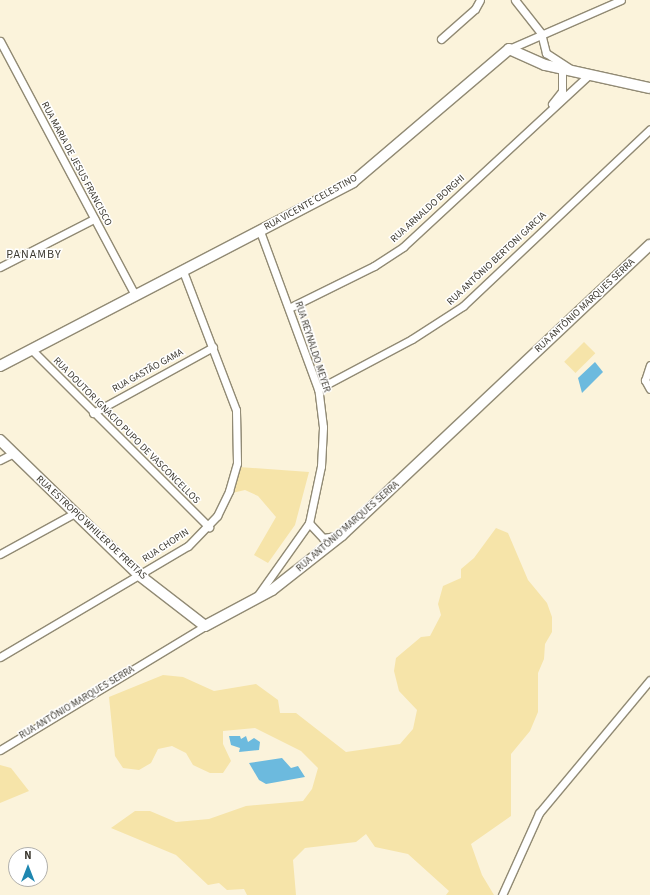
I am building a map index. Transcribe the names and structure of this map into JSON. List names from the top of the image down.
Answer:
{
  "streets": {
    "street": [
      "RUA MARIA DE JESUS FRANCISCO",
      "RUA VICENTE CELESTINO",
      "RUA ARNALDO BORGHI",
      "RUA ANTÔNIO BERTONI GARCIA",
      "RUA ANTÔNIO MARQUES SERRA",
      "RUA REYNALDO MEYER",
      "RUA GASTÃO GAMA",
      "RUA DOUTOR IGNACIO PUPO DE VASCONCELLOS",
      "RUA ESTROPIO WHILER DE FREITAS",
      "RUA CHOPIN"
    ]
  },
  "crossings": [
    ["RUA MARIA DE JESUS FRANCISCO", "RUA VICENTE CELESTINO"],
    ["RUA VICENTE CELESTINO", "RUA REYNALDO MEYER"],
    ["RUA VICENTE CELESTINO", "RUA DOUTOR IGNACIO PUPO DE VASCONCELLOS"],
    ["RUA VICENTE CELESTINO", "RUA CHOPIN"],
    ["RUA ARNALDO BORGHI", "RUA REYNALDO MEYER"],
    ["RUA ANTÔNIO BERTONI GARCIA", "RUA REYNALDO MEYER"],
    ["RUA ANTÔNIO MARQUES SERRA", "RUA REYNALDO MEYER"],
    ["RUA ANTÔNIO MARQUES SERRA", "RUA ESTROPIO WHILER DE FREITAS"],
    ["RUA GASTÃO GAMA", "RUA DOUTOR IGNACIO PUPO DE VASCONCELLOS"],
    ["RUA GASTÃO GAMA", "RUA CHOPIN"],
    ["RUA DOUTOR IGNACIO PUPO DE VASCONCELLOS", "RUA CHOPIN"],
    ["RUA ESTROPIO WHILER DE FREITAS", "RUA CHOPIN"]
  ],
  "districts": ["PANAMBY"],
  "north": "top"
}
